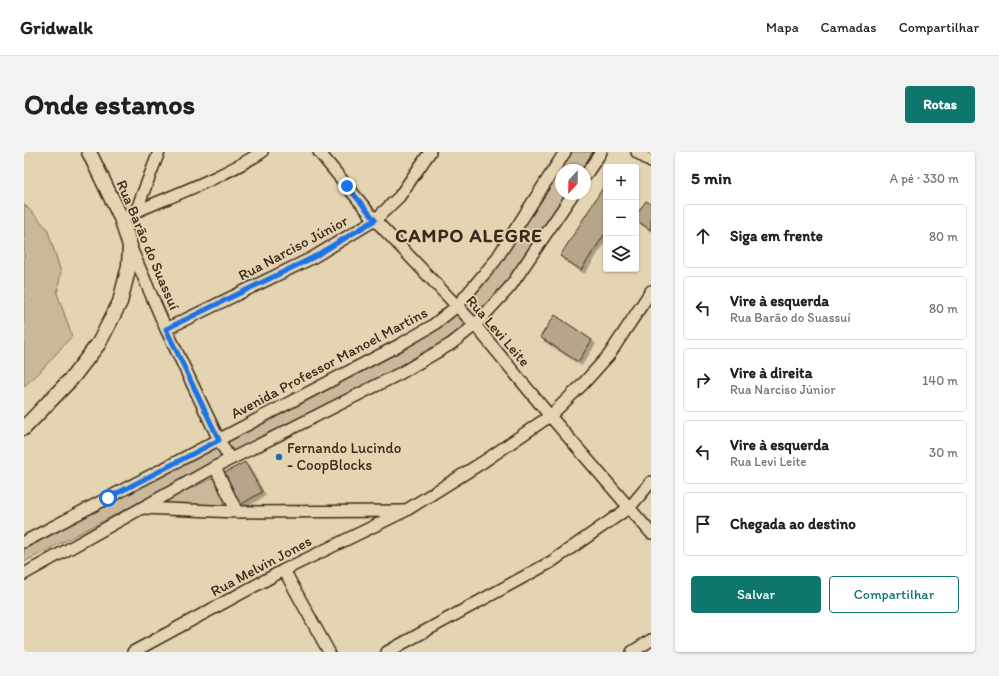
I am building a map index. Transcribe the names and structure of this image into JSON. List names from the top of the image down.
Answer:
{
  "streets": {
    "main road": ["Rua Barão do Suassuí"],
    "street": [
      "Rua Narciso Júnior",
      "Rua Levi Leite",
      "Avenida Professor Manoel Martins",
      "Rua Melvin Jones"
    ]
  },
  "crossings": [
    ["Rua Barão do Suassuí", "Rua Narciso Júnior"],
    ["Rua Barão do Suassuí", "Avenida Professor Manoel Martins"],
    ["Rua Narciso Júnior", "Rua Levi Leite"],
    ["Rua Levi Leite", "Avenida Professor Manoel Martins"],
    ["Rua Levi Leite", "Rua Melvin Jones"]
  ],
  "districts": ["CAMPO ALEGRE"],
  "places": ["Fernando Lucindo - CoopBlocks"],
  "north": "bottom",
  "page": {
    "header": "Gridwalk",
    "nav": ["Mapa", "Camadas", "Compartilhar"],
    "buttons": [
      "Rotas",
      ["Salvar", "Compartilhar"]
    ],
    "title": "Onde estamos",
    "heading": ["5 min", "A pé · 330 m"],
    "map_buttons": ["+", "−"],
    "list": [
      ["Siga em frente", "80 m"],
      ["Vire à esquerda", "Rua Barão do Suassuí", "80 m"],
      ["Vire à direita", "Rua Narciso Júnior", "140 m"],
      ["Vire à esquerda", "Rua Levi Leite", "30 m"],
      "Chegada ao destino"
    ]
  }
}
